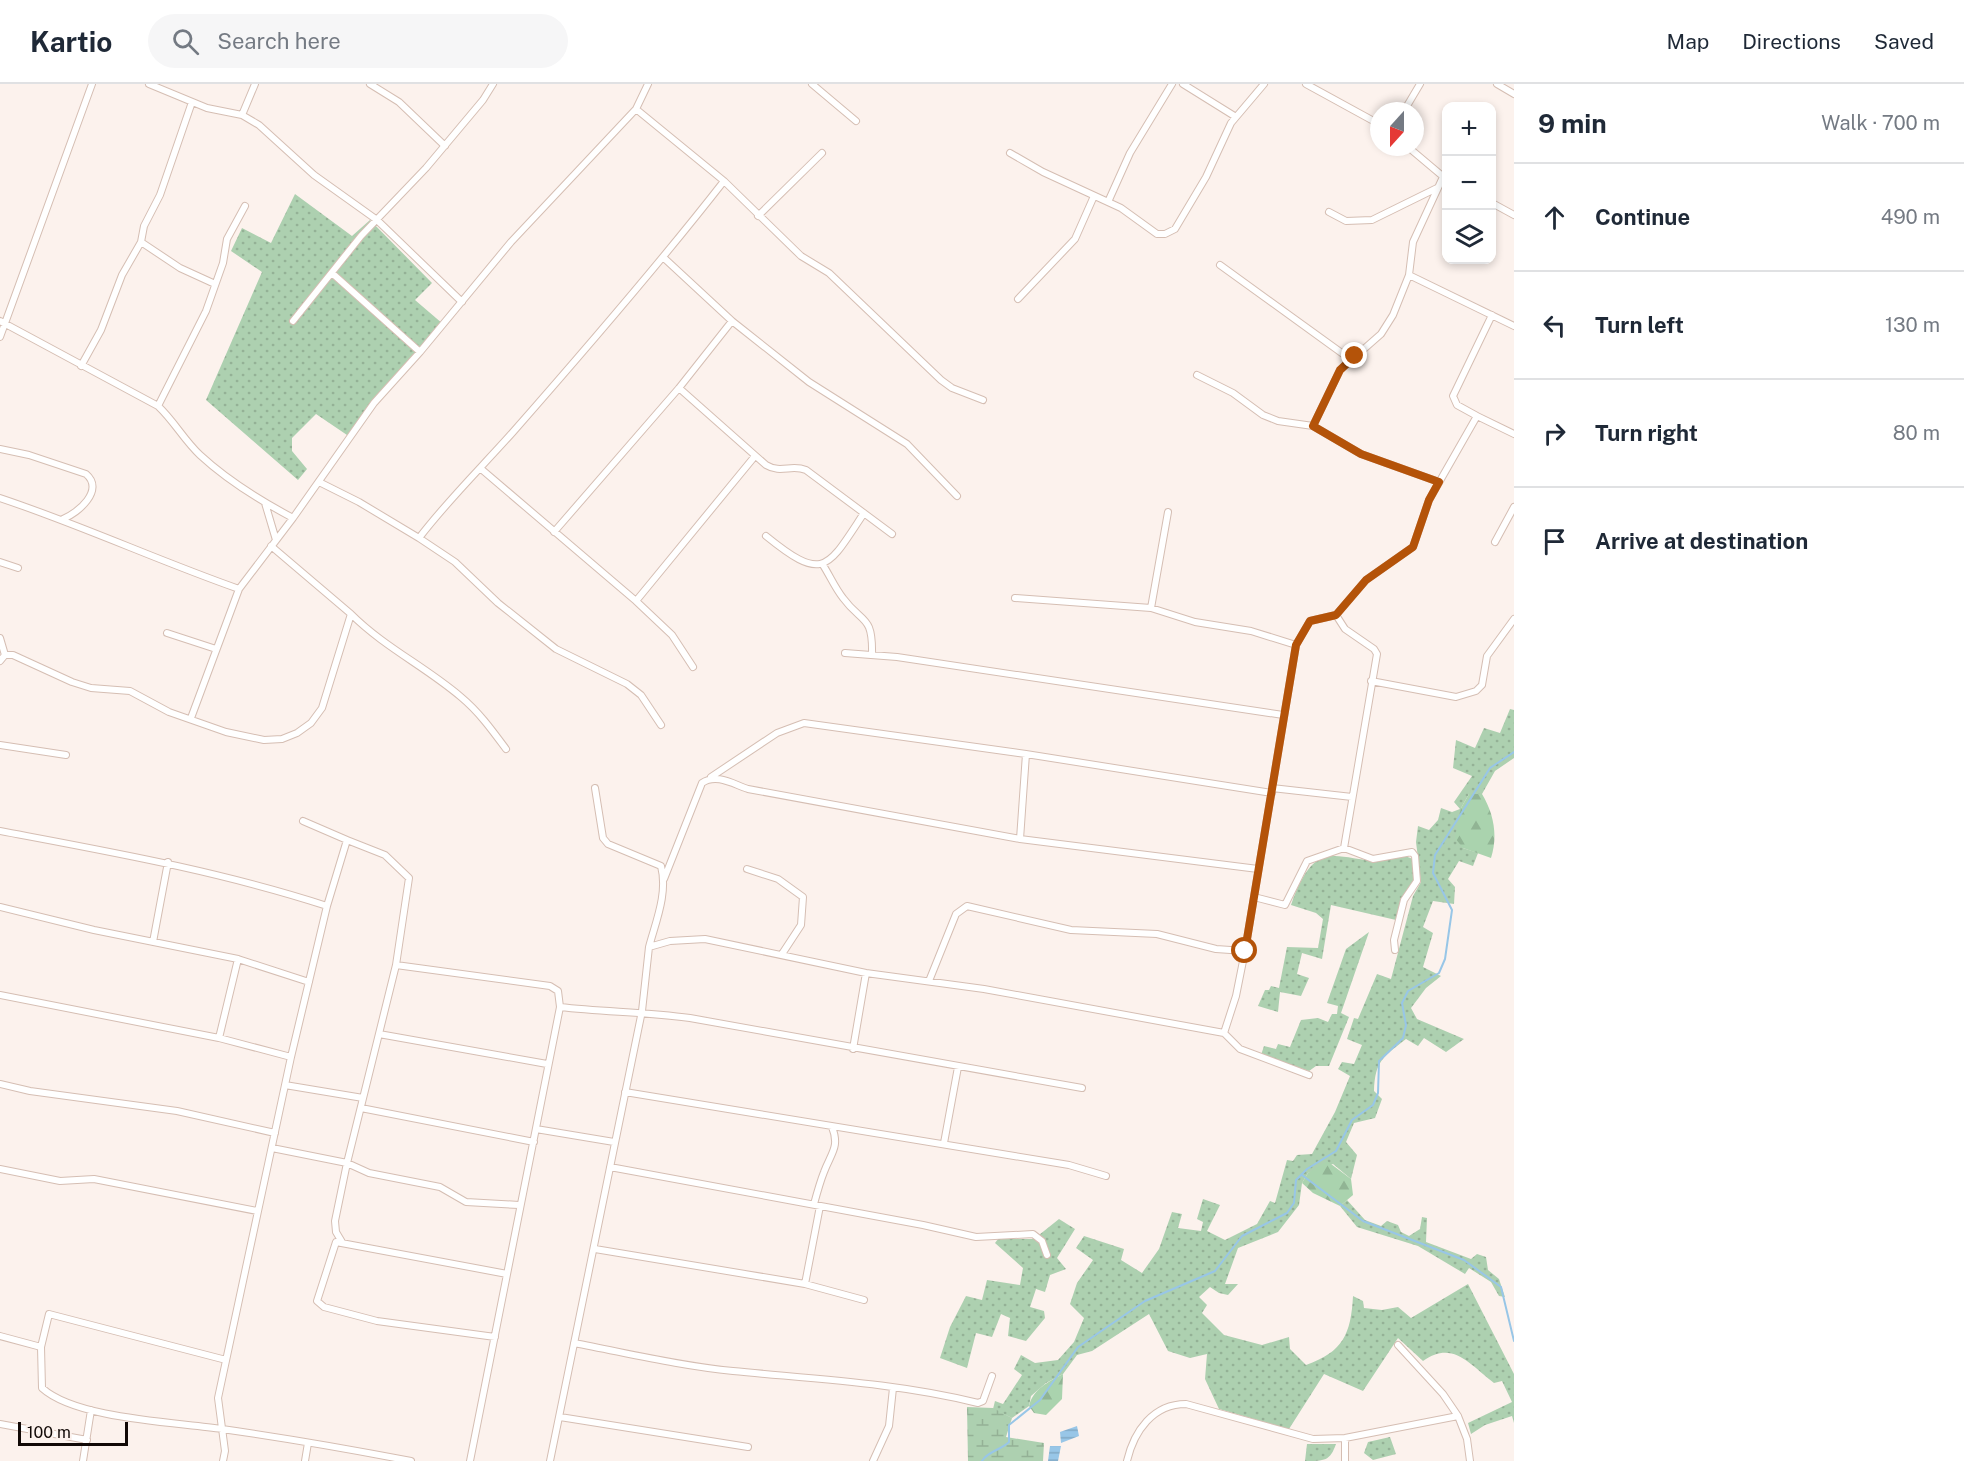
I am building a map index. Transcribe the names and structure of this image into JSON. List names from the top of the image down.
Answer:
{
  "scale_bar": "100 m",
  "north": "bottom",
  "page": {
    "header": "Kartio",
    "search": "Search here",
    "nav": ["Map", "Directions", "Saved"],
    "heading": ["9 min", "Walk · 700 m"],
    "map_buttons": ["+", "−"],
    "list": [
      ["Continue", "490 m"],
      ["Turn left", "130 m"],
      ["Turn right", "80 m"],
      "Arrive at destination"
    ],
    "scale": "100 m"
  }
}
